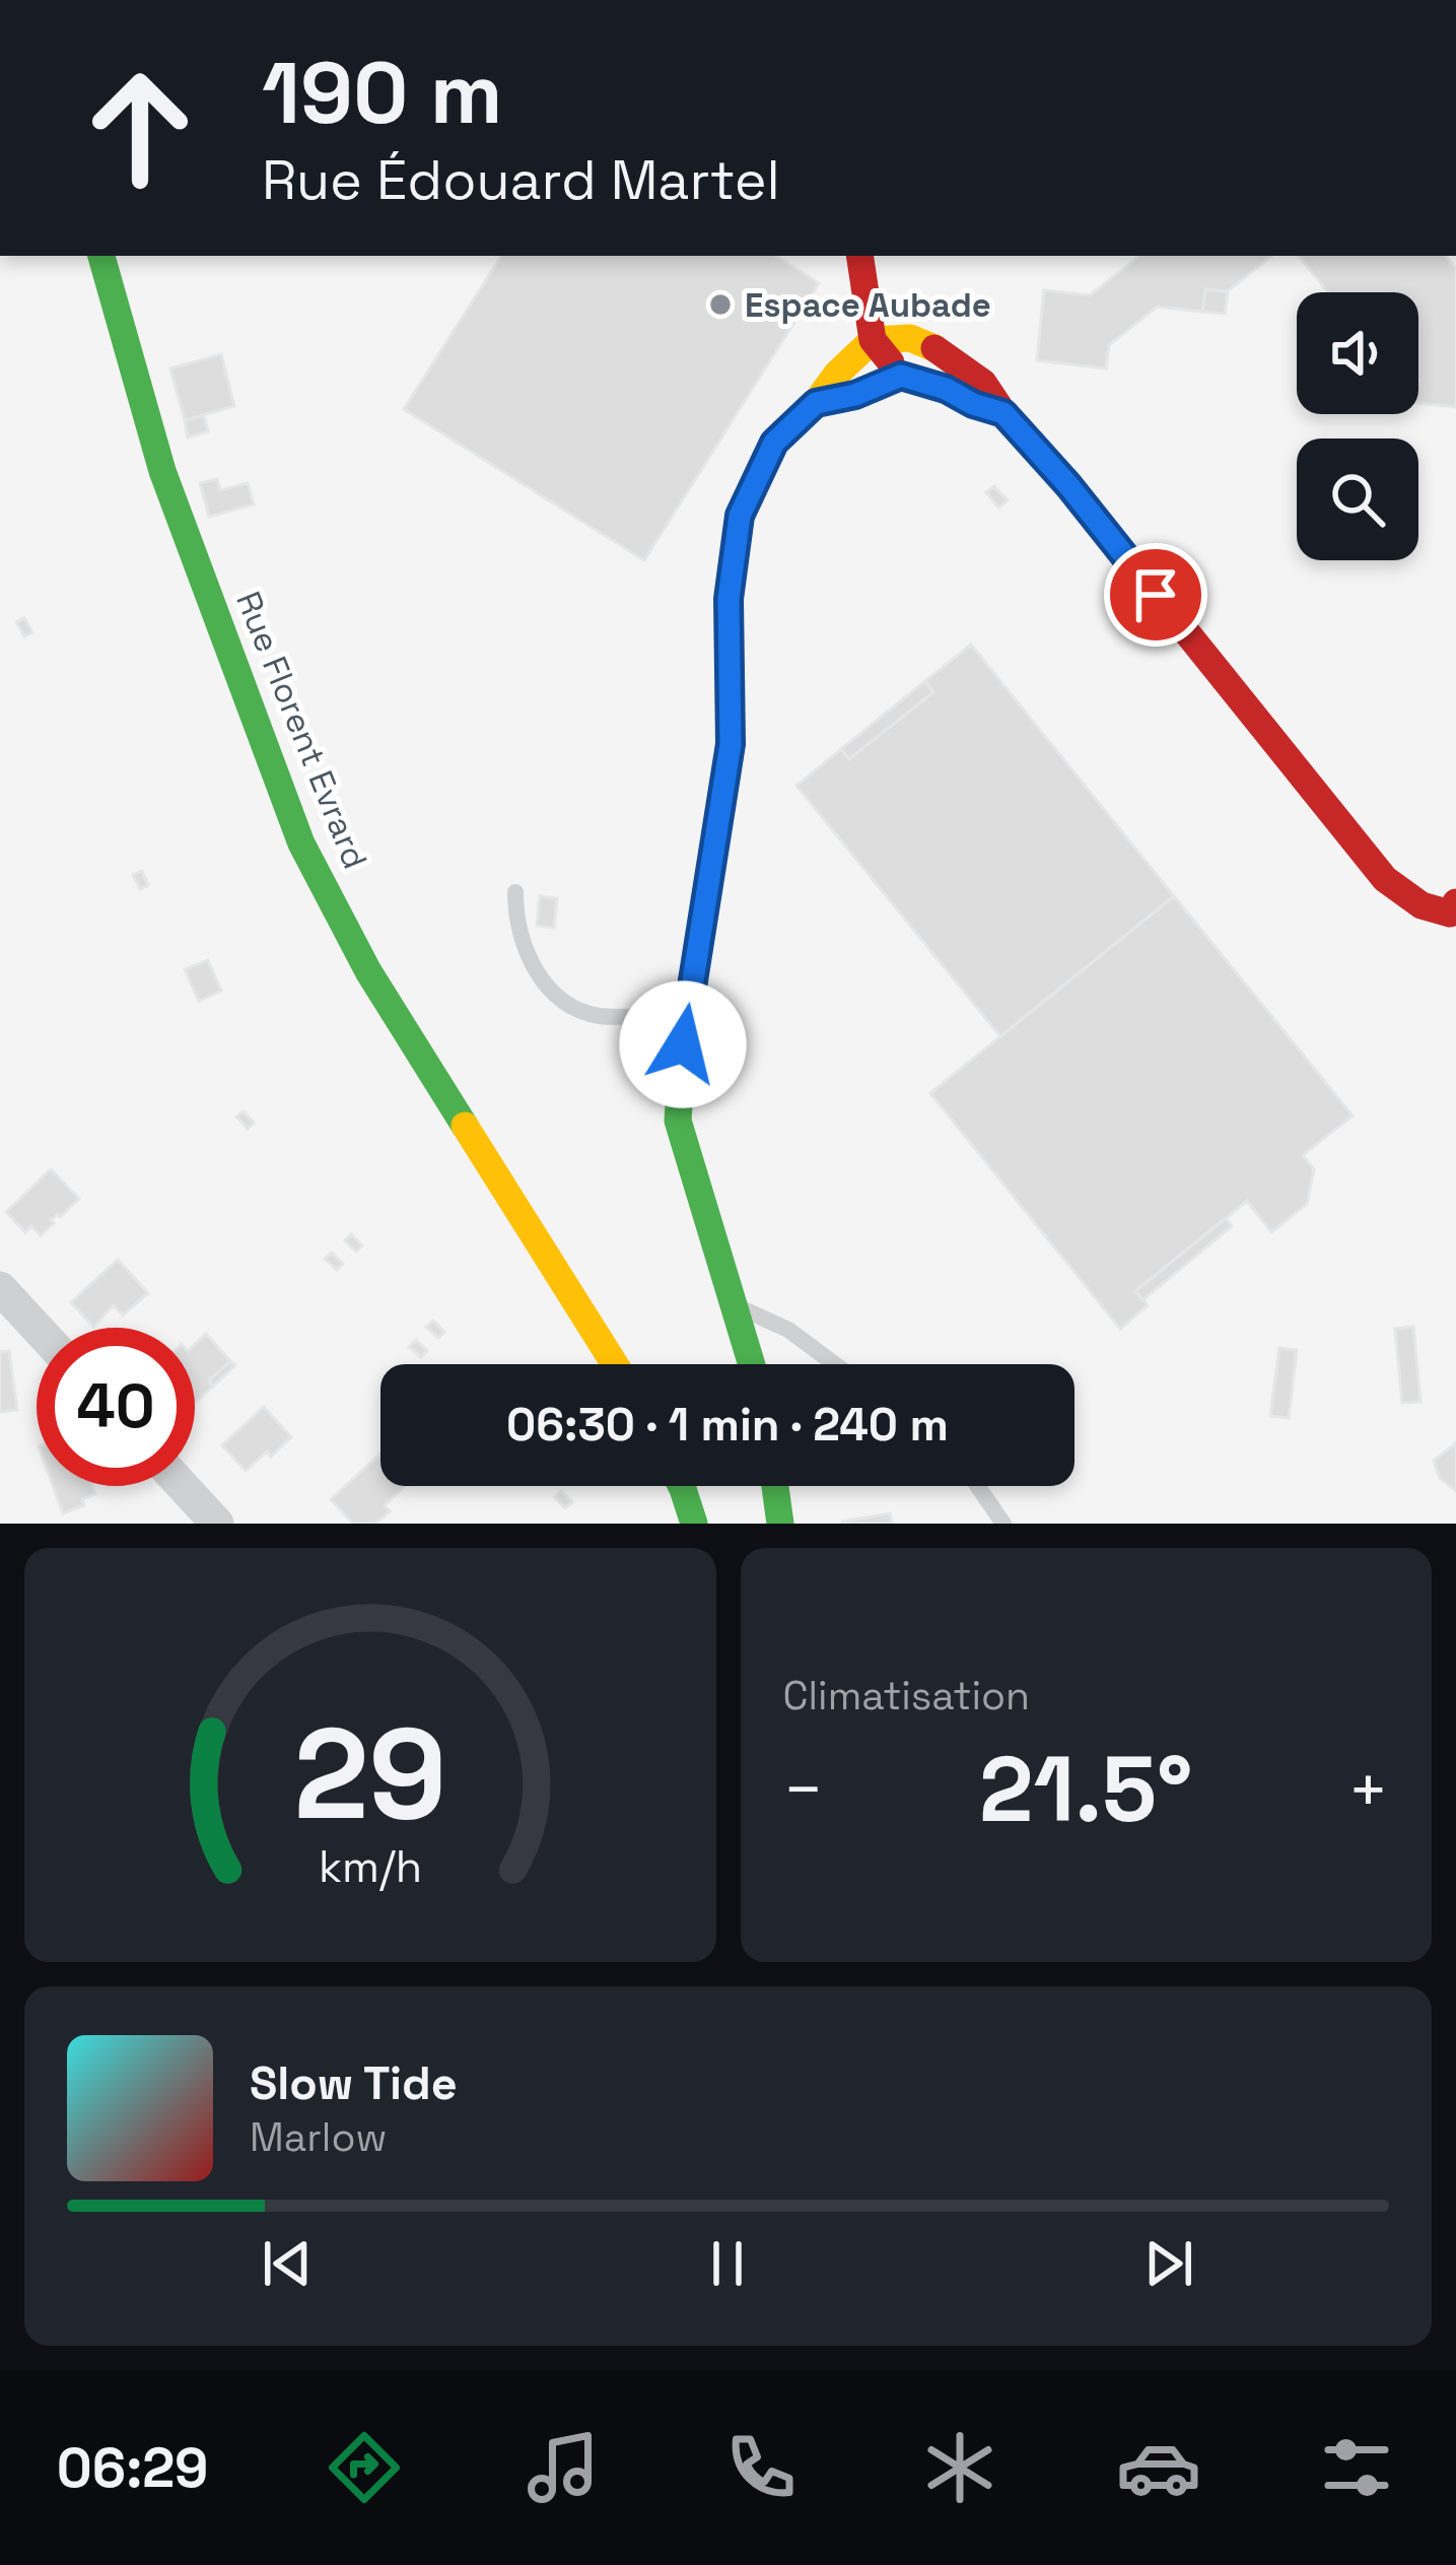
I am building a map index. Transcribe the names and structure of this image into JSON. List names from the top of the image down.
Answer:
{
  "streets": {
    "street": ["Rue Florent Evrard"]
  },
  "places": ["Espace Aubade"],
  "page": {
    "turn": ["190 m", "Rue Édouard Martel"],
    "limit": "40",
    "trip": "06:30 · 1 min · 240 m",
    "tile": "Climatisation",
    "heat": ["−", "21.5°", "+"],
    "song": ["Slow Tide", "Marlow"],
    "tabs": "06:29",
    "gauge": ["29", "km/h"]
  }
}
